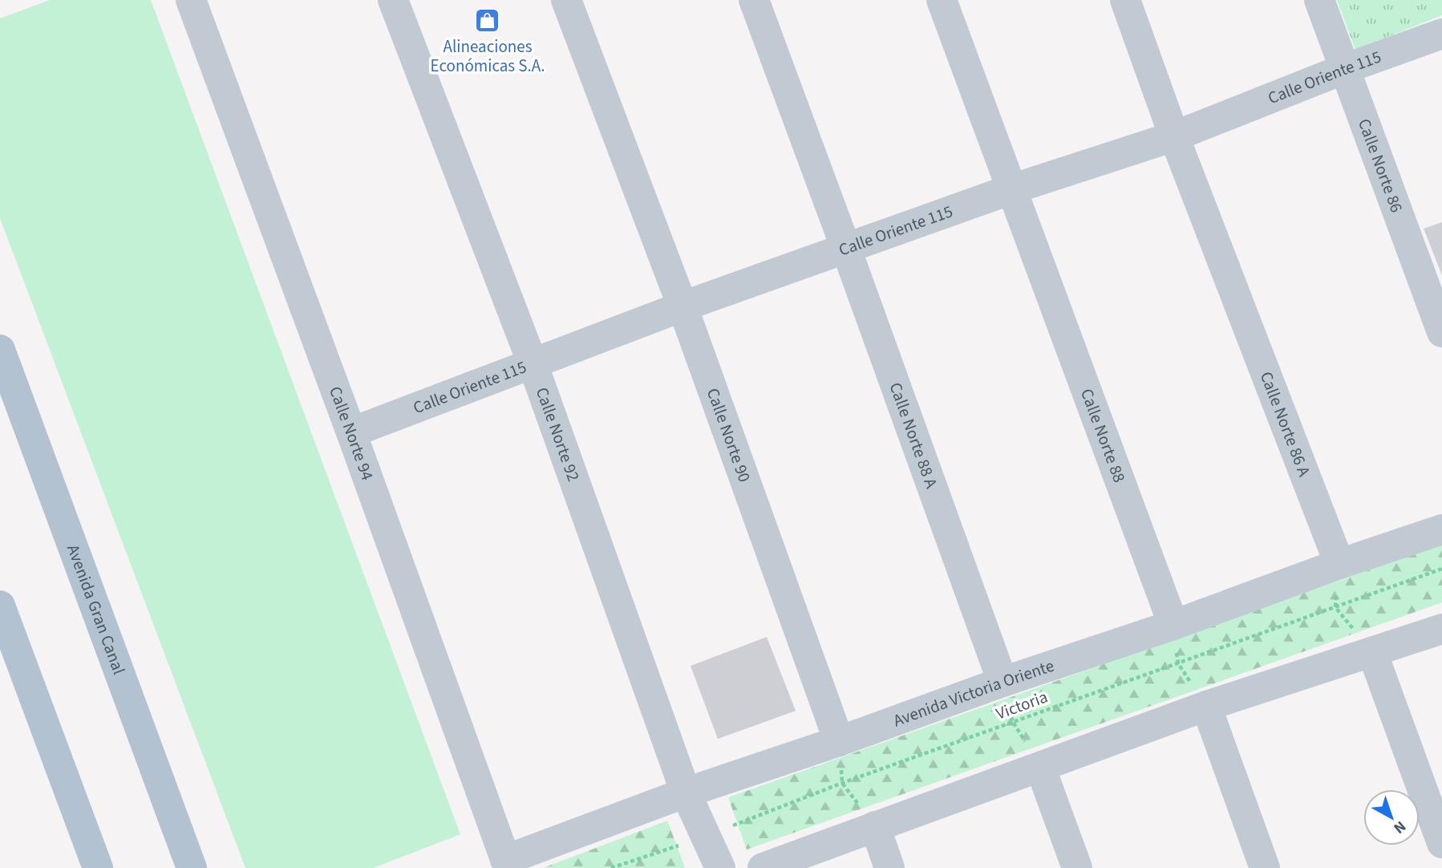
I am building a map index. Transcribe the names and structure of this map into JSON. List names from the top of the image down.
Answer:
{
  "streets": {
    "main road": ["Avenida Gran Canal"],
    "street": [
      "Calle Oriente 115",
      "Calle Norte 86",
      "Calle Norte 86 A",
      "Calle Norte 94",
      "Calle Norte 92",
      "Calle Norte 90",
      "Calle Norte 88 A",
      "Calle Norte 88",
      "Avenida Victoria Oriente"
    ],
    "path": ["Victoria"]
  },
  "crossings": [
    ["Calle Oriente 115", "Calle Norte 86"],
    ["Calle Oriente 115", "Calle Norte 86 A"],
    ["Calle Oriente 115", "Calle Norte 94"],
    ["Calle Oriente 115", "Calle Norte 92"],
    ["Calle Oriente 115", "Calle Norte 90"],
    ["Calle Oriente 115", "Calle Norte 88 A"],
    ["Calle Oriente 115", "Calle Norte 88"],
    ["Calle Norte 86 A", "Avenida Victoria Oriente"],
    ["Calle Norte 94", "Avenida Victoria Oriente"],
    ["Calle Norte 92", "Avenida Victoria Oriente"],
    ["Calle Norte 92", "Victoria"],
    ["Calle Norte 90", "Avenida Victoria Oriente"],
    ["Calle Norte 88 A", "Avenida Victoria Oriente"],
    ["Calle Norte 88", "Avenida Victoria Oriente"]
  ],
  "places": {
    "shop": ["Alineaciones Económicas S.A."]
  },
  "north": "bottom right"
}
